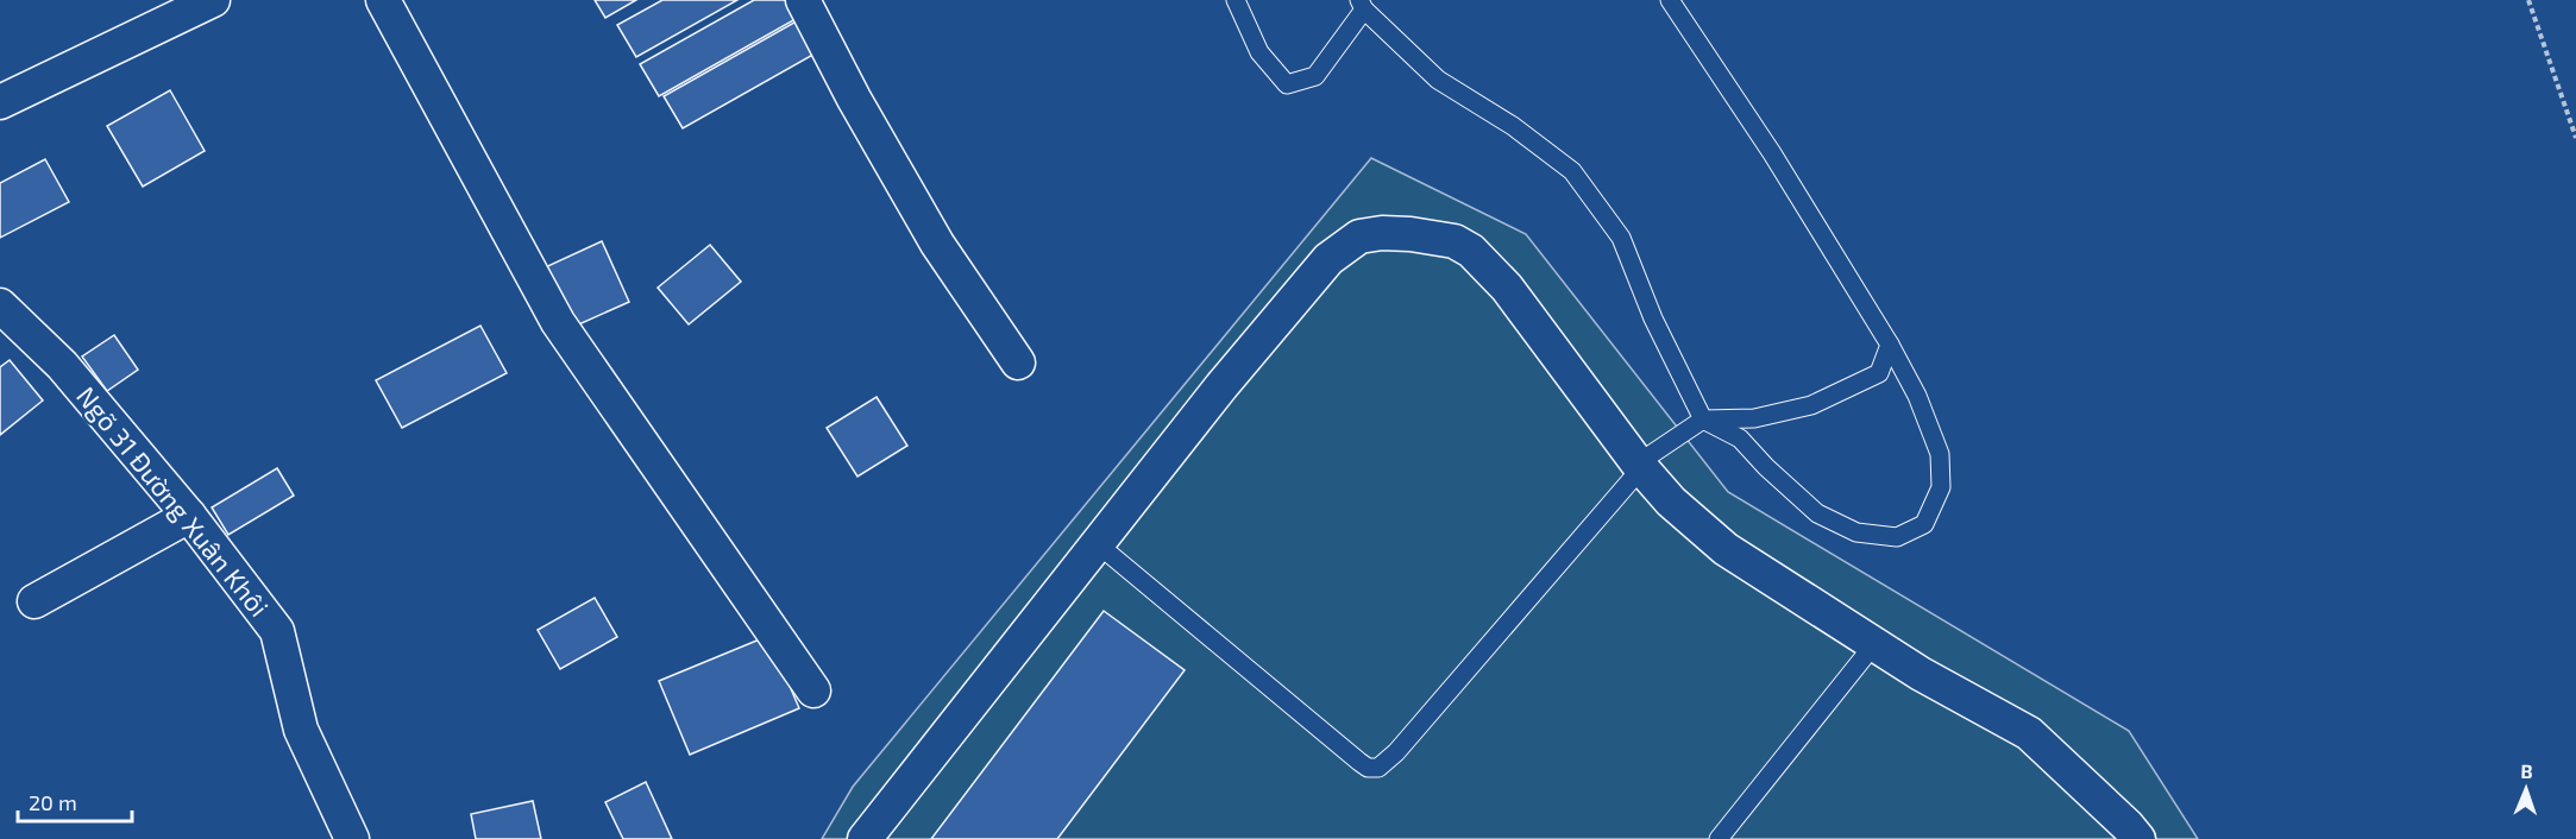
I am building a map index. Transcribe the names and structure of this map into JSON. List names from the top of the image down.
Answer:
{
  "streets": {
    "street": ["Ngõ 31 Đường Xuân Khôi"]
  },
  "scale_bar": "20 m",
  "north": "top"
}
